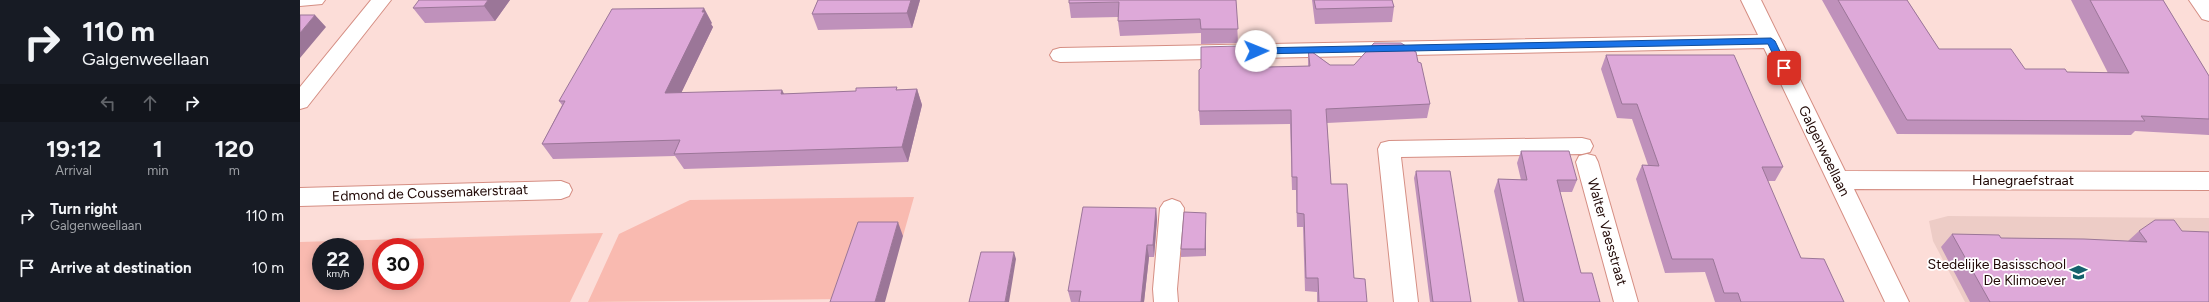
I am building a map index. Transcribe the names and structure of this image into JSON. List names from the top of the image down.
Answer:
{
  "streets": {
    "street": [
      "Galgenweellaan",
      "Hanegraefstraat",
      "Edmond de Coussemakerstraat",
      "Walter Vaesstraat"
    ]
  },
  "crossings": [
    ["Galgenweellaan", "Hanegraefstraat"]
  ],
  "places": {
    "school or university": ["Stedelijke Basisschool De Klimoever"]
  },
  "page": {
    "turn": ["110 m", "Galgenweellaan"],
    "eta": [
      "19:12",
      "Arrival",
      "1",
      "min",
      "120",
      "m"
    ],
    "list": [
      {
        "name": "Turn right",
        "note": "Galgenweellaan",
        "value": "110 m"
      },
      {
        "name": "Arrive at destination",
        "value": "10 m"
      }
    ],
    "speed": "22 km/h",
    "limit": "30"
  }
}
